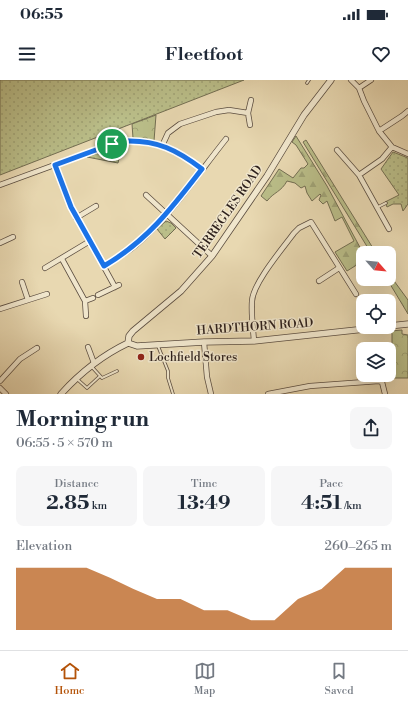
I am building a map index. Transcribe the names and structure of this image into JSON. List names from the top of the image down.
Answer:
{
  "streets": {
    "street": ["TERREGLES ROAD", "HARDTHORN ROAD"]
  },
  "crossings": [
    ["TERREGLES ROAD", "HARDTHORN ROAD"]
  ],
  "places": ["Lochfield Stores"],
  "north": "bottom right",
  "page": {
    "status": "06:55",
    "header": "Fleetfoot",
    "heading": ["Morning run", "06:55 · 5 × 570 m"],
    "stats": [
      ["Distance", "2.85 km"],
      ["Time", "13:49"],
      ["Pace", "4:51 /km"]
    ],
    "chart": ["Elevation", "260–265 m"],
    "tabs": ["Home", "Map", "Saved"]
  }
}
